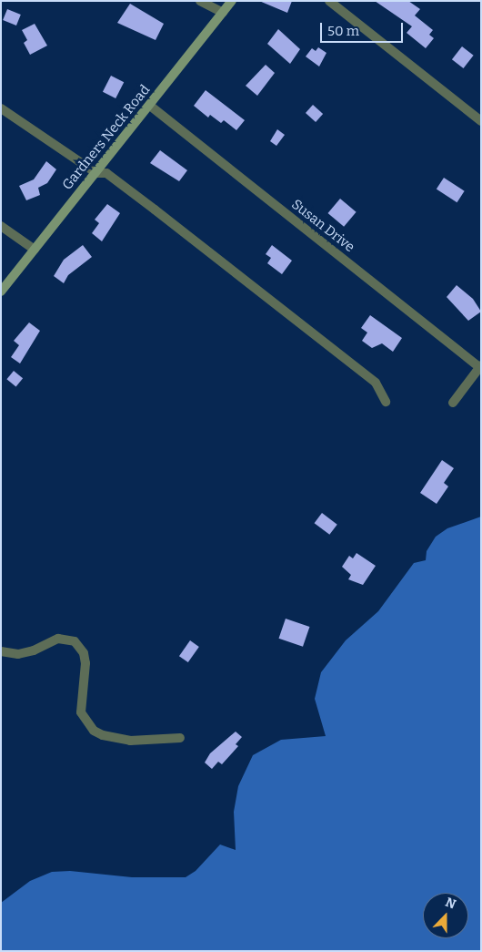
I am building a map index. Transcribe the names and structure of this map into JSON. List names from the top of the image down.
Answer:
{
  "streets": {
    "street": ["Gardners Neck Road", "Susan Drive"]
  },
  "crossings": [
    ["Gardners Neck Road", "Susan Drive"]
  ],
  "scale_bar": "50 m",
  "north": "top"
}
